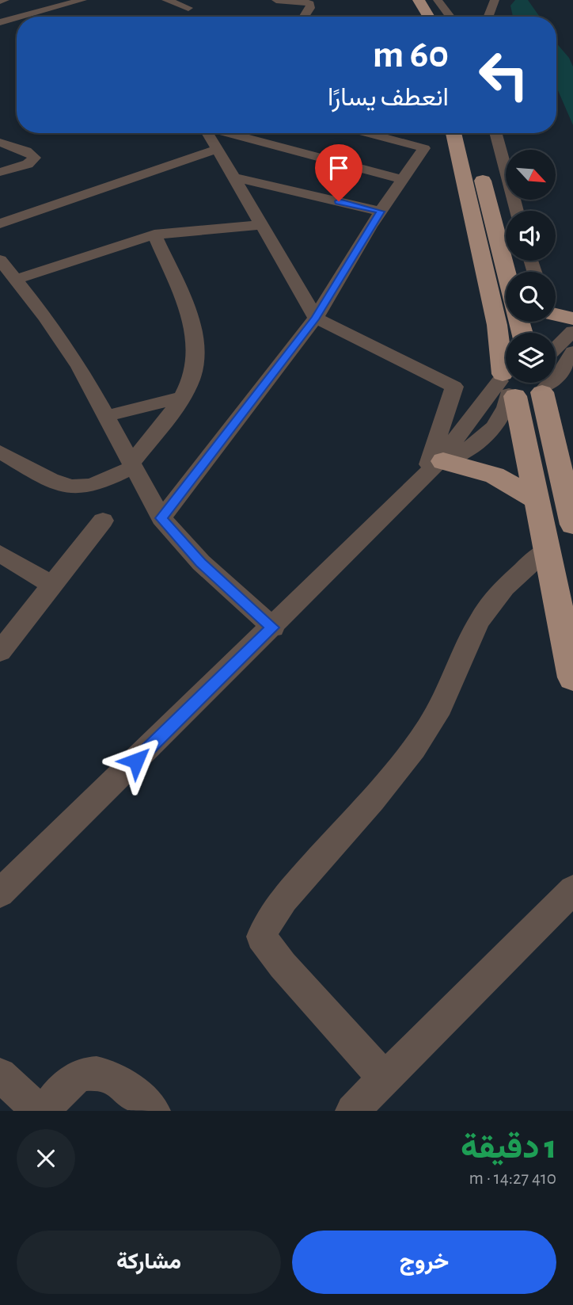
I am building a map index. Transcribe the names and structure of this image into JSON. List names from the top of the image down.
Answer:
{
  "north": "bottom right",
  "page": {
    "turn": ["60 m", "انعطف يسارًا"],
    "heading": ["1 دقيقة", "410 m · 14:27"],
    "buttons": ["خروج", "مشاركة"]
  }
}
